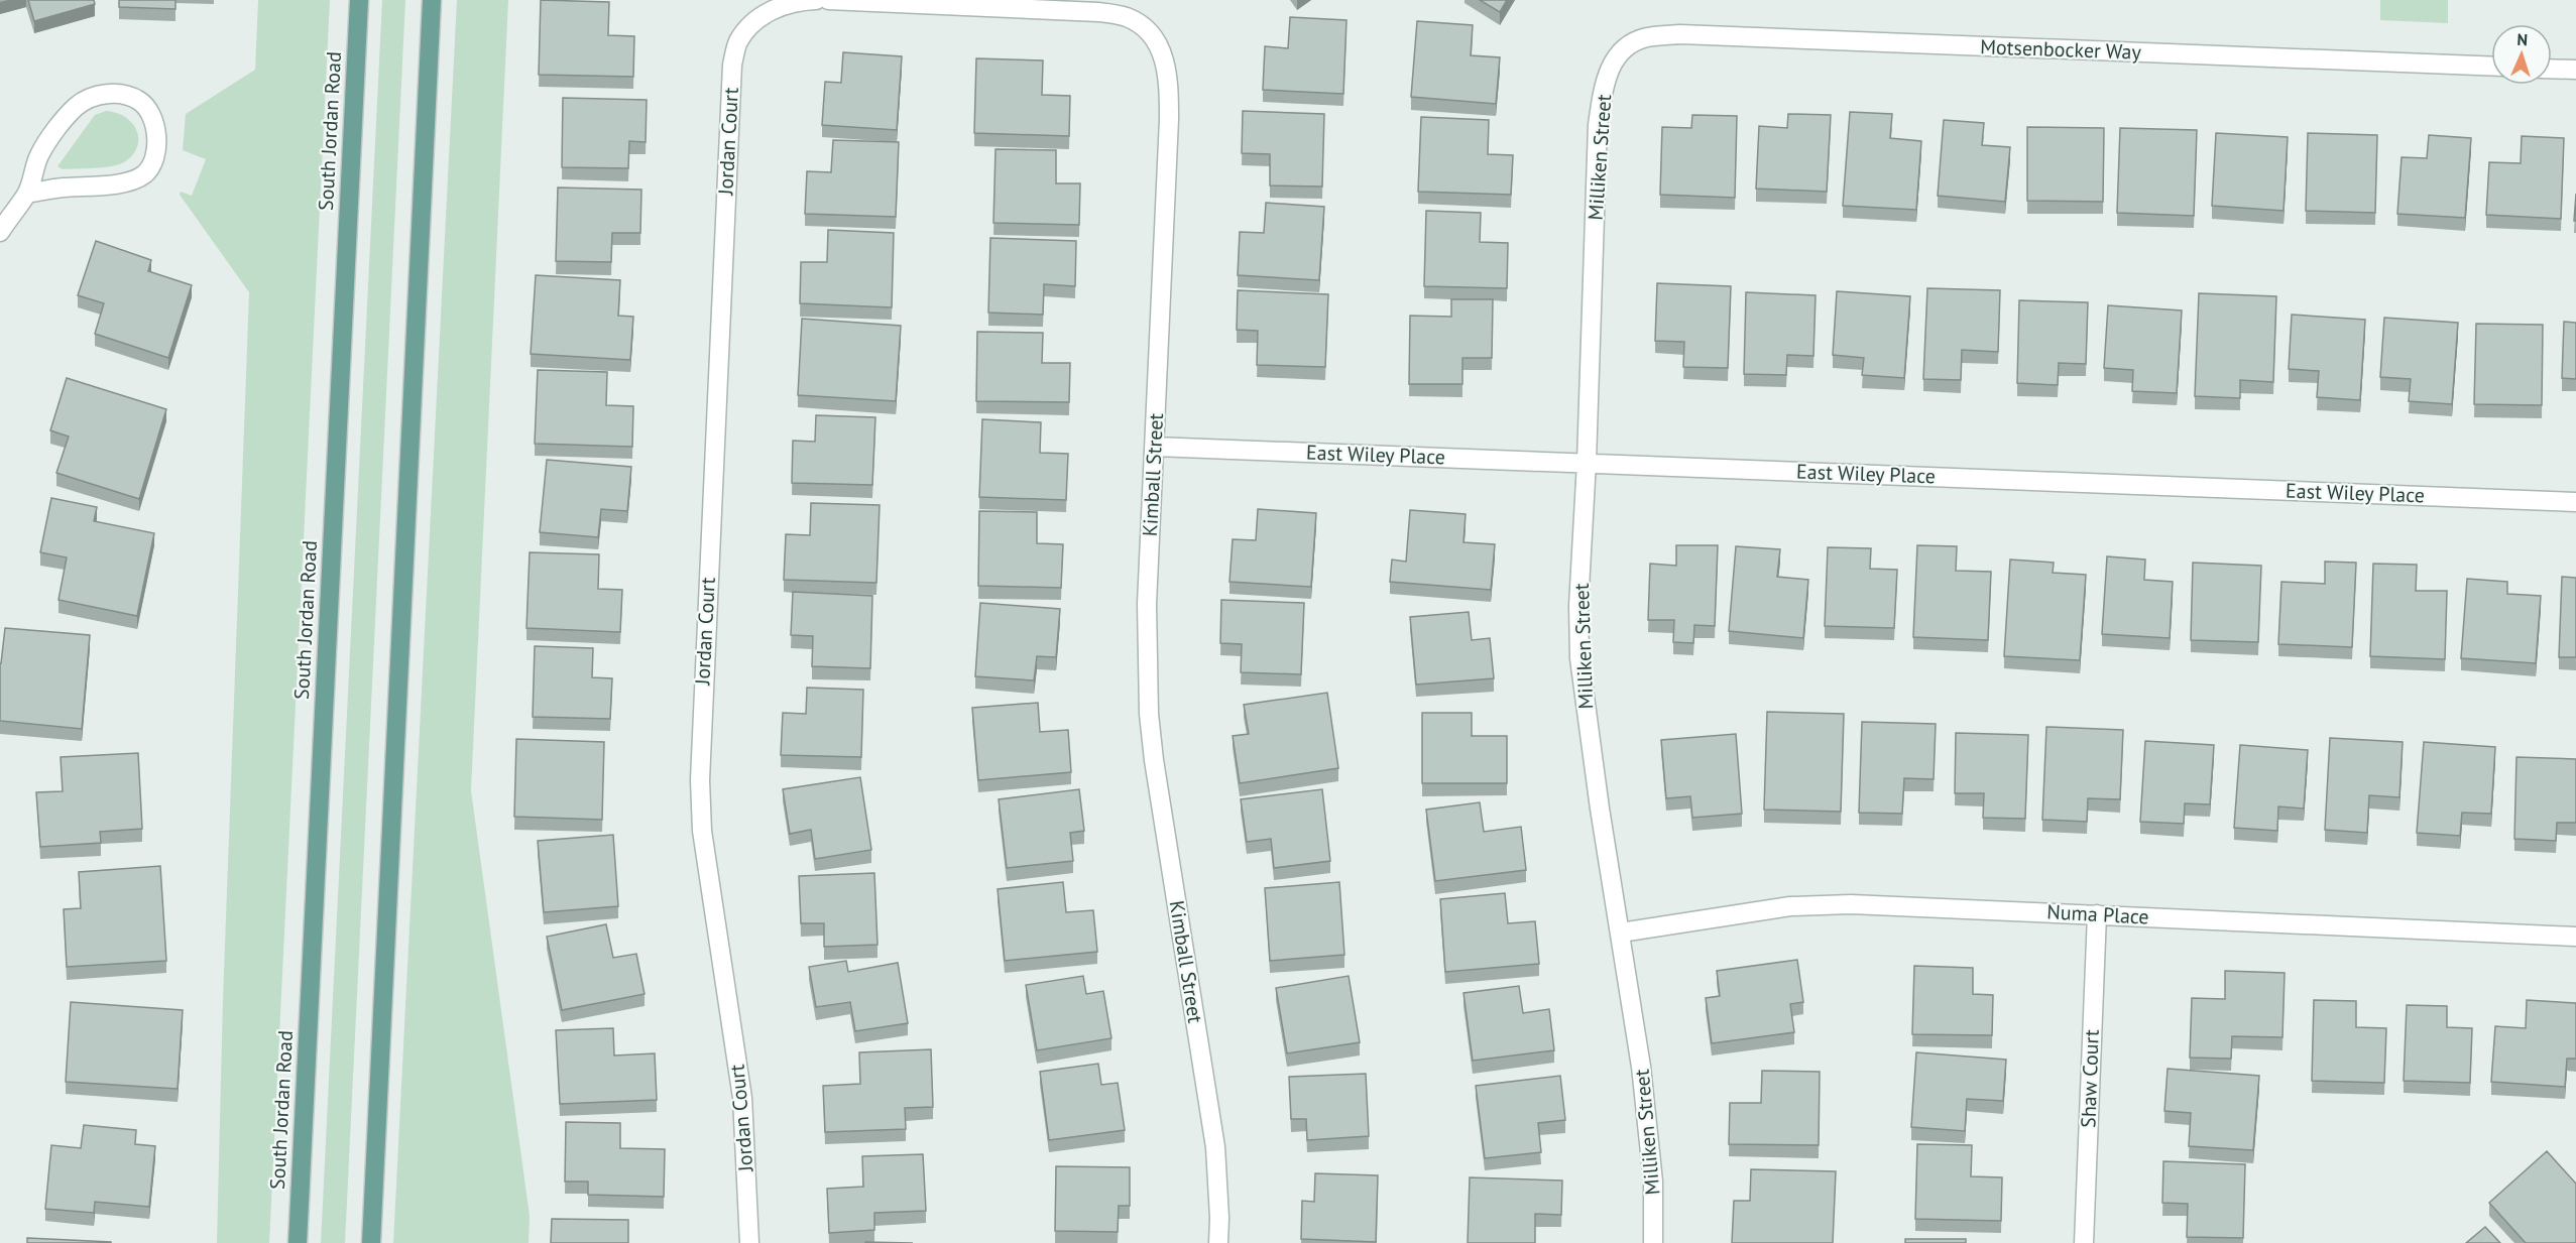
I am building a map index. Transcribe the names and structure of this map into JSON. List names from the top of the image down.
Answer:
{
  "streets": {
    "main road": ["South Jordan Road"],
    "street": [
      "Motsenbocker Way",
      "Jordan Court",
      "Milliken Street",
      "East Wiley Place",
      "Kimball Street",
      "Numa Place",
      "Shaw Court"
    ]
  },
  "crossings": [
    ["Motsenbocker Way", "Milliken Street"],
    ["Milliken Street", "East Wiley Place"],
    ["Milliken Street", "Numa Place"],
    ["East Wiley Place", "Kimball Street"],
    ["Numa Place", "Shaw Court"]
  ],
  "north": "top"
}
